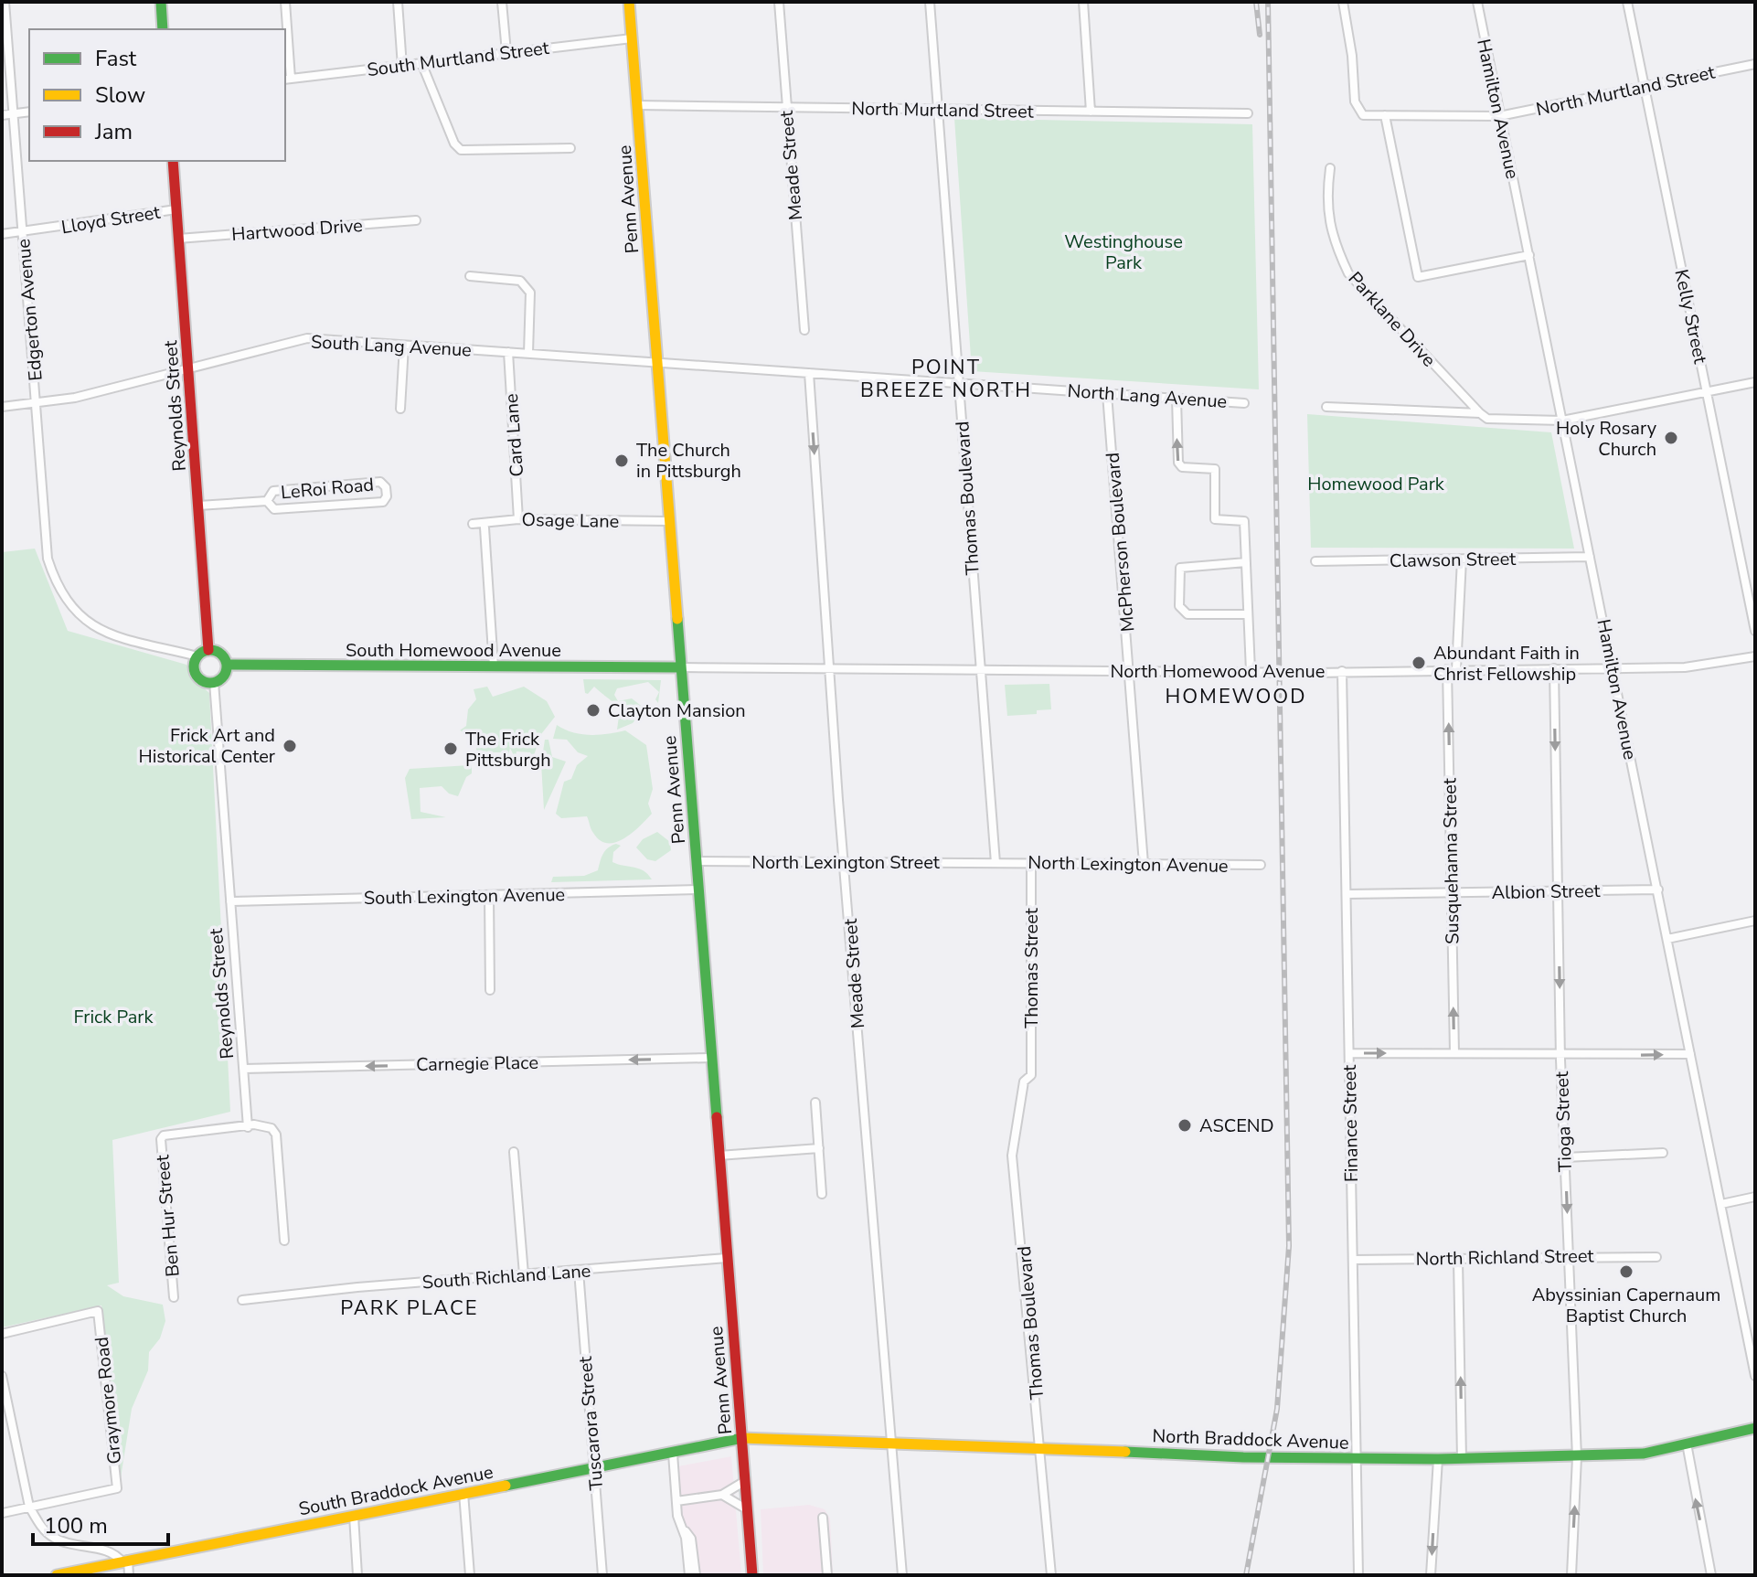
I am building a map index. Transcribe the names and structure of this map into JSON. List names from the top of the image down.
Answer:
{
  "streets": {
    "main road": [
      "Penn Avenue",
      "Reynolds Street",
      "South Homewood Avenue",
      "North Braddock Avenue",
      "South Braddock Avenue"
    ],
    "street": [
      "South Murtland Street",
      "North Murtland Street",
      "Hamilton Avenue",
      "Meade Street",
      "Lloyd Street",
      "Hartwood Drive",
      "Edgerton Avenue",
      "Kelly Street",
      "Parklane Drive",
      "South Lang Avenue",
      "North Lang Avenue",
      "Card Lane",
      "LeRoi Road",
      "Thomas Boulevard",
      "Osage Lane",
      "McPherson Boulevard",
      "Clawson Street",
      "North Homewood Avenue",
      "Susquehanna Street",
      "North Lexington Street",
      "North Lexington Avenue",
      "Albion Street",
      "South Lexington Avenue",
      "Thomas Street",
      "Carnegie Place",
      "Tioga Street",
      "Finance Street",
      "Ben Hur Street",
      "North Richland Street",
      "South Richland Lane",
      "Graymore Road",
      "Tuscarora Street"
    ]
  },
  "crossings": [
    ["South Murtland Street", "Penn Avenue"],
    ["North Murtland Street", "Hamilton Avenue"],
    ["North Murtland Street", "Meade Street"],
    ["North Murtland Street", "Penn Avenue"],
    ["North Murtland Street", "Kelly Street"],
    ["North Murtland Street", "Thomas Boulevard"],
    ["Hamilton Avenue", "Clawson Street"],
    ["Hamilton Avenue", "North Homewood Avenue"],
    ["Hamilton Avenue", "Albion Street"],
    ["Meade Street", "North Lang Avenue"],
    ["Meade Street", "North Homewood Avenue"],
    ["Meade Street", "North Lexington Street"],
    ["Meade Street", "North Braddock Avenue"],
    ["Penn Avenue", "South Lang Avenue"],
    ["Penn Avenue", "North Lang Avenue"],
    ["Penn Avenue", "Osage Lane"],
    ["Penn Avenue", "South Homewood Avenue"],
    ["Penn Avenue", "North Homewood Avenue"],
    ["Penn Avenue", "North Lexington Street"],
    ["Penn Avenue", "South Lexington Avenue"],
    ["Penn Avenue", "Carnegie Place"],
    ["Penn Avenue", "South Richland Lane"],
    ["Penn Avenue", "North Braddock Avenue"],
    ["Penn Avenue", "South Braddock Avenue"],
    ["Lloyd Street", "Edgerton Avenue"],
    ["Lloyd Street", "Reynolds Street"],
    ["Hartwood Drive", "Reynolds Street"],
    ["Edgerton Avenue", "South Lang Avenue"],
    ["Edgerton Avenue", "Reynolds Street"],
    ["Edgerton Avenue", "South Homewood Avenue"],
    ["South Lang Avenue", "North Lang Avenue"],
    ["South Lang Avenue", "Reynolds Street"],
    ["South Lang Avenue", "Card Lane"],
    ["North Lang Avenue", "Thomas Boulevard"],
    ["North Lang Avenue", "McPherson Boulevard"],
    ["Reynolds Street", "LeRoi Road"],
    ["Reynolds Street", "South Homewood Avenue"],
    ["Reynolds Street", "South Lexington Avenue"],
    ["Reynolds Street", "Carnegie Place"],
    ["Reynolds Street", "Ben Hur Street"],
    ["Card Lane", "Osage Lane"],
    ["Thomas Boulevard", "North Homewood Avenue"],
    ["Thomas Boulevard", "North Lexington Street"],
    ["Thomas Boulevard", "North Lexington Avenue"],
    ["Thomas Boulevard", "Thomas Street"],
    ["Thomas Boulevard", "North Braddock Avenue"],
    ["McPherson Boulevard", "North Homewood Avenue"],
    ["McPherson Boulevard", "North Lexington Avenue"],
    ["Clawson Street", "Susquehanna Street"],
    ["South Homewood Avenue", "North Homewood Avenue"],
    ["North Homewood Avenue", "Susquehanna Street"],
    ["North Homewood Avenue", "Tioga Street"],
    ["North Homewood Avenue", "Finance Street"],
    ["Susquehanna Street", "Albion Street"],
    ["North Lexington Street", "North Lexington Avenue"],
    ["North Lexington Avenue", "Thomas Street"],
    ["Albion Street", "Tioga Street"],
    ["Albion Street", "Finance Street"],
    ["Tioga Street", "North Richland Street"],
    ["Tioga Street", "North Braddock Avenue"],
    ["Finance Street", "North Richland Street"],
    ["Finance Street", "North Braddock Avenue"],
    ["South Richland Lane", "Tuscarora Street"],
    ["Tuscarora Street", "South Braddock Avenue"],
    ["North Braddock Avenue", "South Braddock Avenue"]
  ],
  "one_way": ["Susquehanna Street", "Carnegie Place"],
  "districts": ["POINT BREEZE NORTH", "HOMEWOOD", "PARK PLACE"],
  "parks": ["Westinghouse Park", "Homewood Park", "Frick Park"],
  "places": [
    "Holy Rosary Church",
    "The Church in Pittsburgh",
    "Abundant Faith in Christ Fellowship",
    "Clayton Mansion",
    "Frick Art and Historical Center",
    "The Frick Pittsburgh",
    "ASCEND",
    "Abyssinian Capernaum Baptist Church"
  ],
  "legend": ["Fast", "Slow", "Jam"],
  "scale_bar": "100 m"
}
